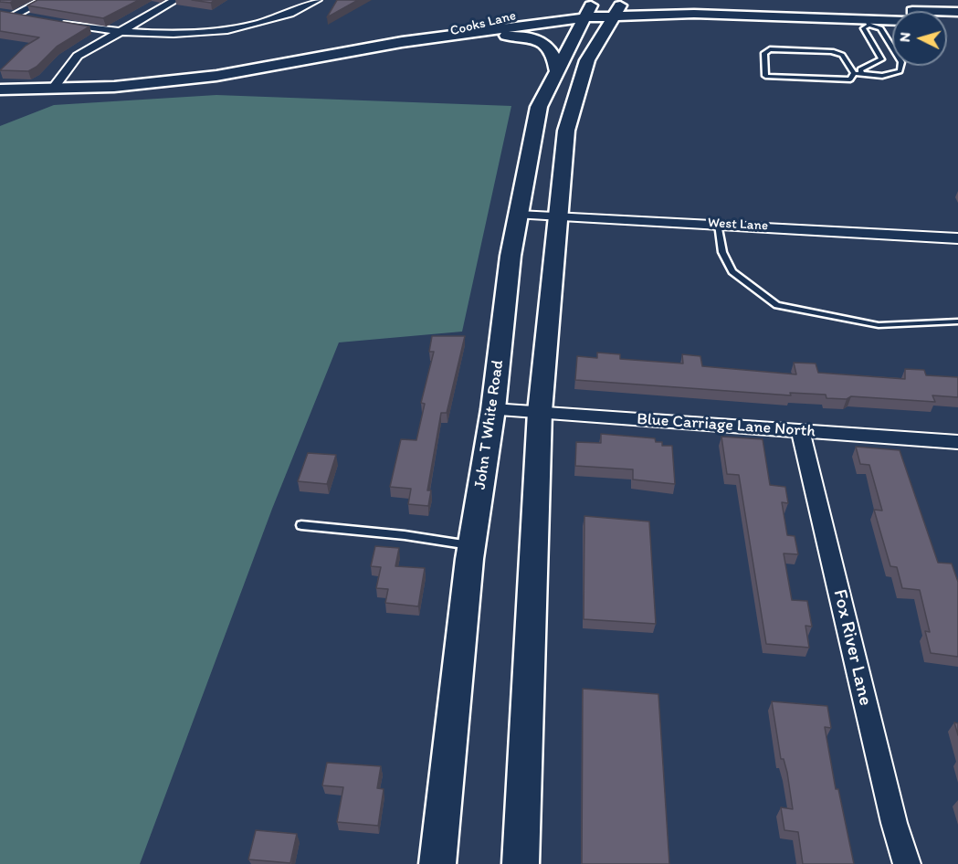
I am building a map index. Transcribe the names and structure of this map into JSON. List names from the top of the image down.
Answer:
{
  "streets": {
    "main road": ["Cooks Lane", "John T White Road"],
    "street": ["West Lane", "Blue Carriage Lane North", "Fox River Lane"]
  },
  "crossings": [
    ["Cooks Lane", "John T White Road"],
    ["West Lane", "John T White Road"],
    ["John T White Road", "Blue Carriage Lane North"],
    ["Blue Carriage Lane North", "Fox River Lane"]
  ],
  "north": "left"
}
